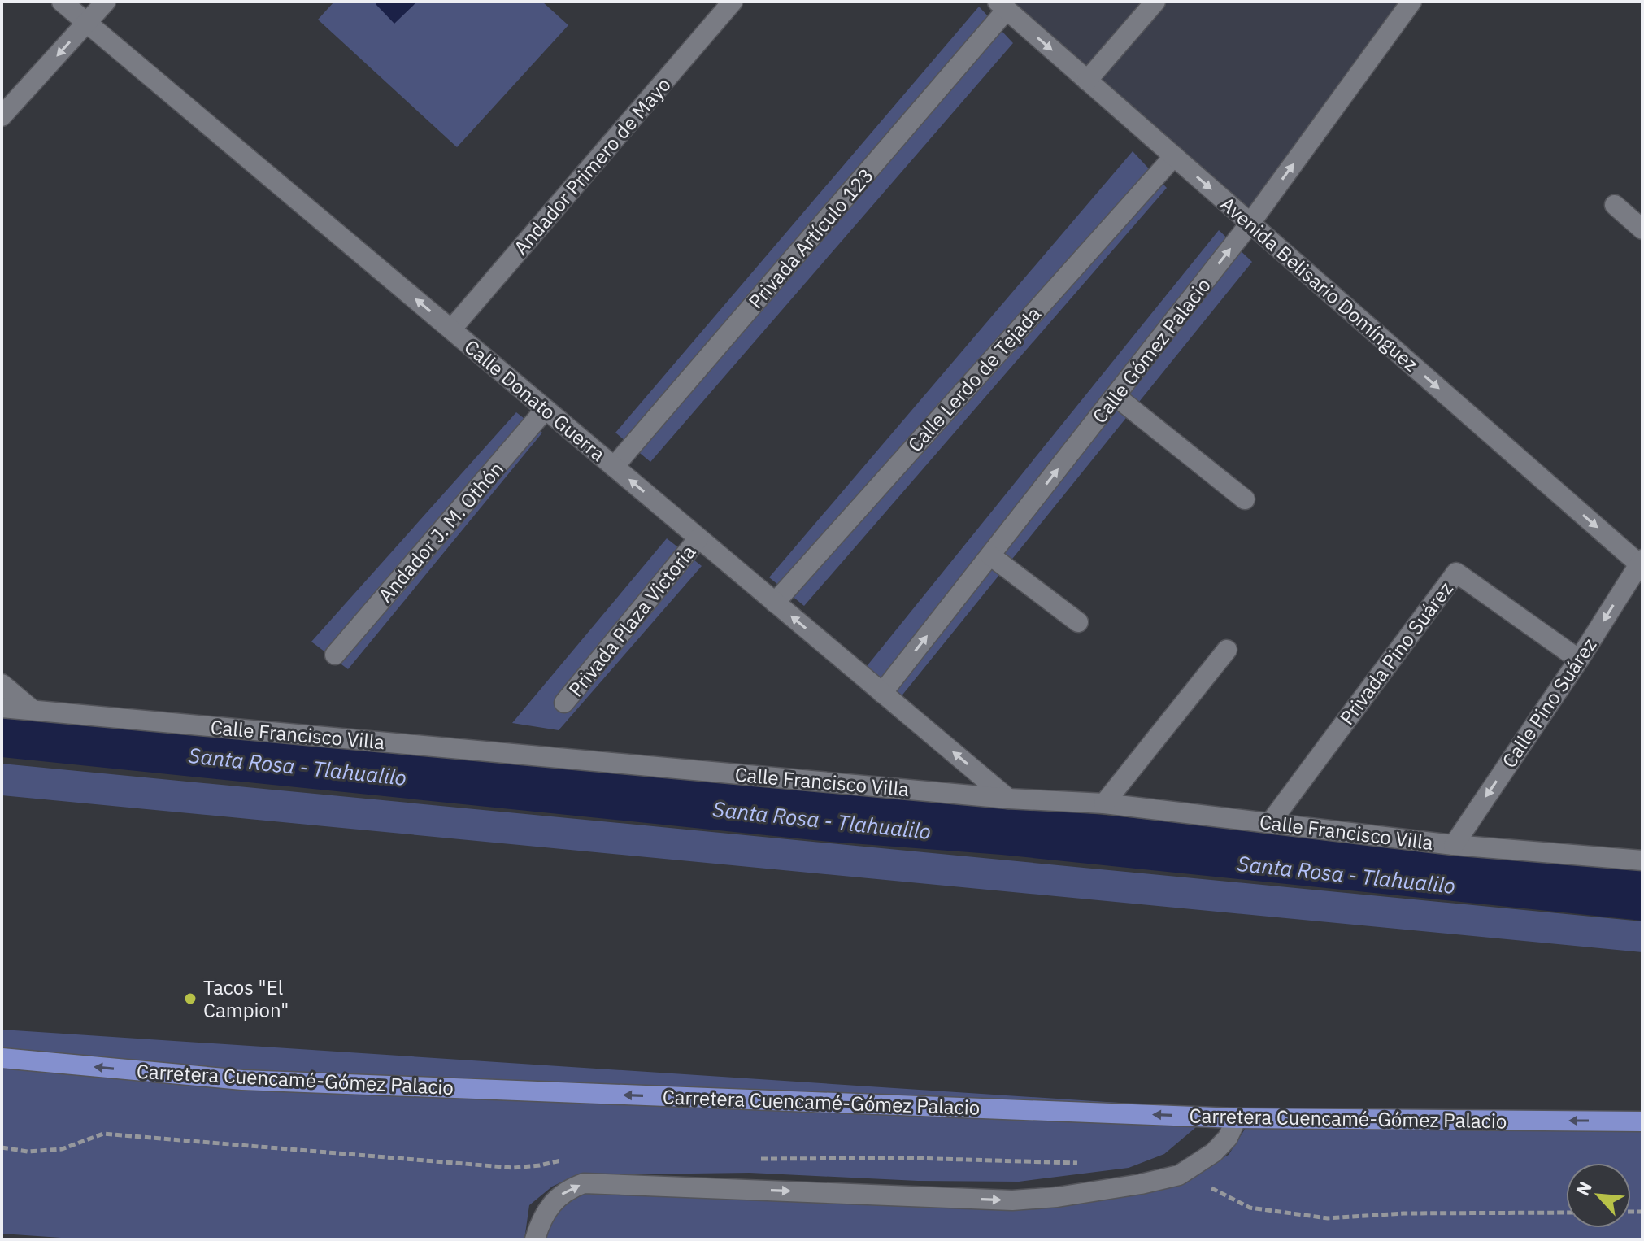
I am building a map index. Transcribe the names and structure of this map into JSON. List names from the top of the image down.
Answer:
{
  "streets": {
    "highway": ["Carretera Cuencamé-Gómez Palacio"],
    "street": [
      "Andador Primero de Mayo",
      "Privada Artículo 123",
      "Avenida Belisario Domínguez",
      "Calle Gómez Palacio",
      "Calle Lerdo de Tejada",
      "Calle Donato Guerra",
      "Andador J. M. Othón",
      "Privada Plaza Victoria",
      "Privada Pino Suárez",
      "Calle Pino Suárez",
      "Calle Francisco Villa"
    ]
  },
  "crossings": [
    ["Andador Primero de Mayo", "Calle Donato Guerra"],
    ["Privada Artículo 123", "Avenida Belisario Domínguez"],
    ["Privada Artículo 123", "Calle Donato Guerra"],
    ["Avenida Belisario Domínguez", "Calle Gómez Palacio"],
    ["Avenida Belisario Domínguez", "Calle Lerdo de Tejada"],
    ["Avenida Belisario Domínguez", "Calle Pino Suárez"],
    ["Calle Gómez Palacio", "Calle Donato Guerra"],
    ["Calle Lerdo de Tejada", "Calle Donato Guerra"],
    ["Calle Donato Guerra", "Andador J. M. Othón"],
    ["Calle Donato Guerra", "Privada Plaza Victoria"],
    ["Calle Donato Guerra", "Calle Francisco Villa"],
    ["Privada Pino Suárez", "Calle Pino Suárez"],
    ["Privada Pino Suárez", "Calle Francisco Villa"],
    ["Calle Pino Suárez", "Calle Francisco Villa"]
  ],
  "one_way": [
    "Avenida Belisario Domínguez",
    "Calle Gómez Palacio",
    "Calle Donato Guerra",
    "Calle Pino Suárez",
    "Carretera Cuencamé-Gómez Palacio"
  ],
  "water": ["Santa Rosa - Tlahualilo"],
  "places": ["Tacos \"El Campion\""],
  "north": "top left"
}
